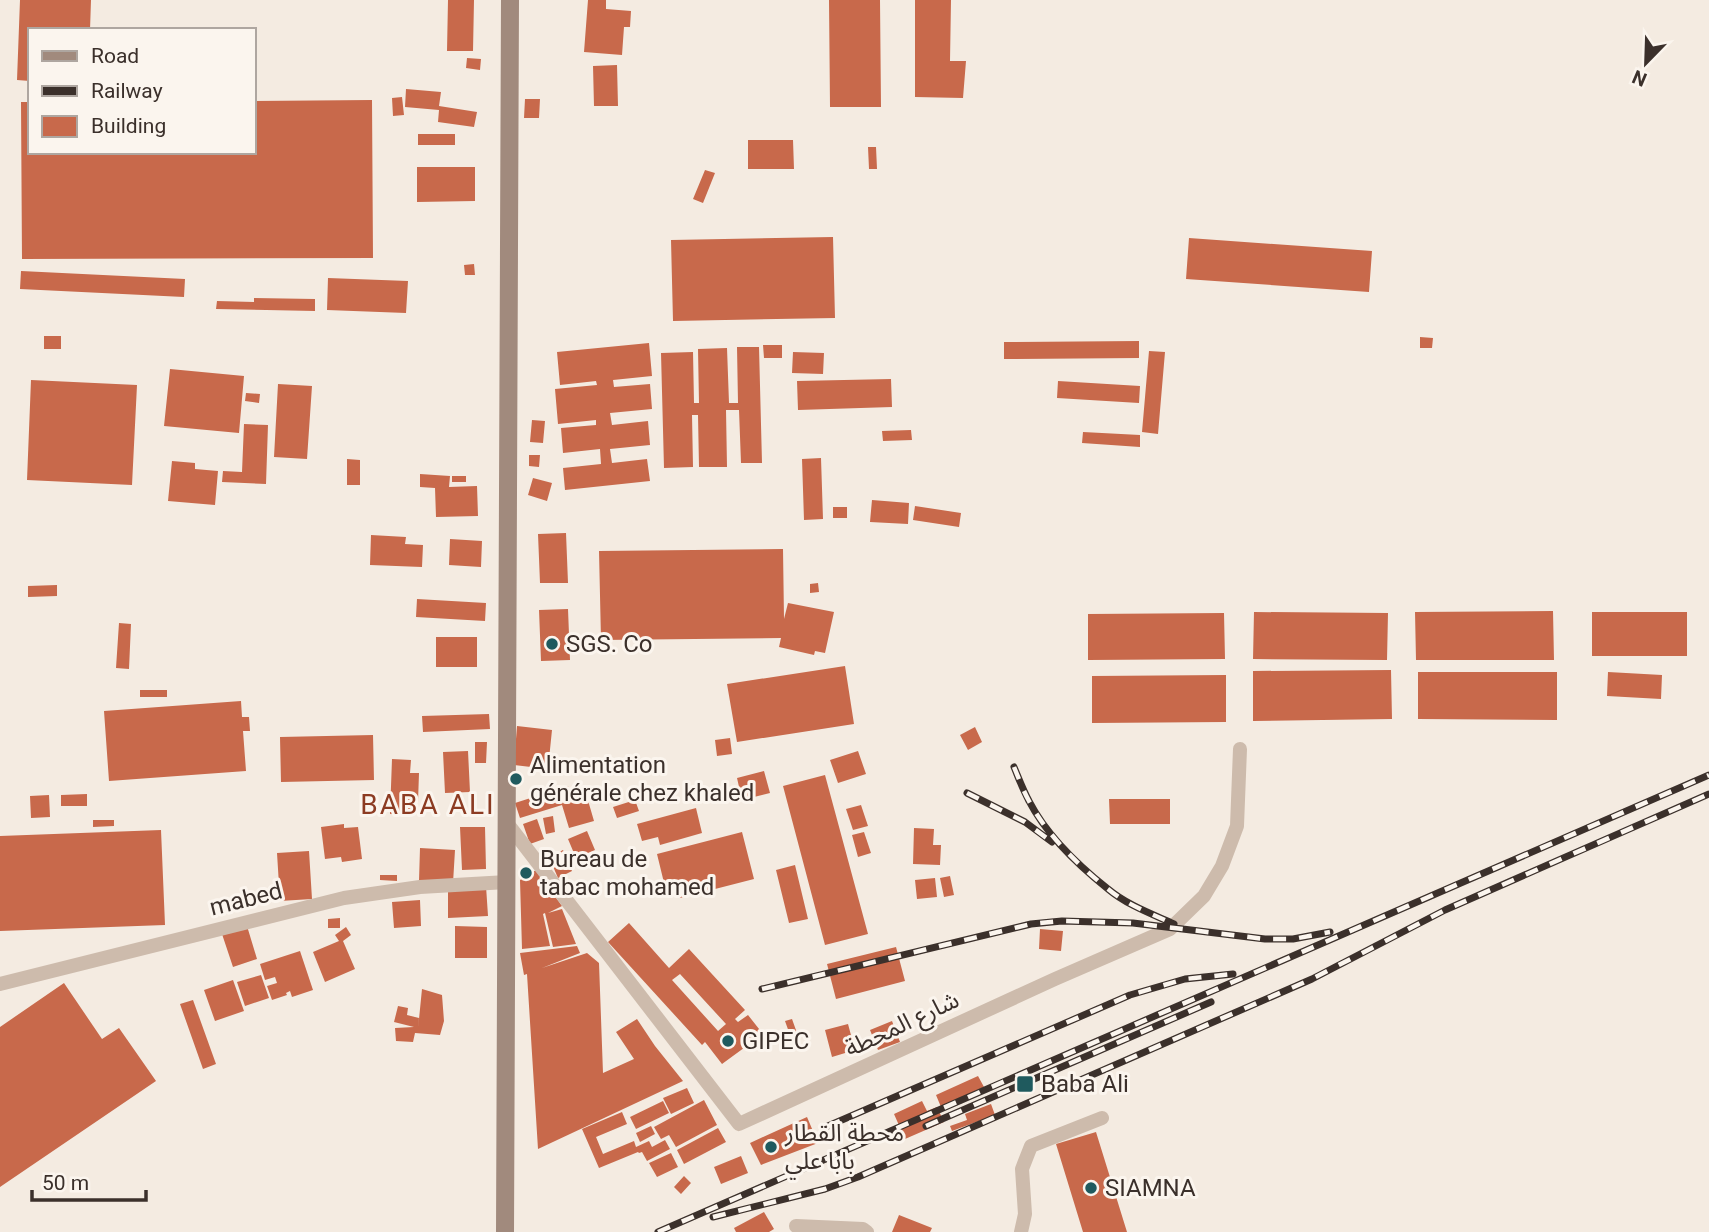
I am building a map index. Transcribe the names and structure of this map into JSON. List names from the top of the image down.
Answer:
{
  "streets": {
    "street": ["mabed", "شارع المحطة"]
  },
  "districts": ["BABA ALI"],
  "places": {
    "other": [
      "SGS. Co",
      "Alimentation générale chez khaled",
      "Bureau de tabac mohamed",
      "GIPEC",
      "محطة القطار بابا علي",
      "SIAMNA"
    ],
    "transit": ["Baba Ali"]
  },
  "legend": ["Road", "Railway", "Building"],
  "scale_bar": "50 m",
  "north": "bottom left"
}
